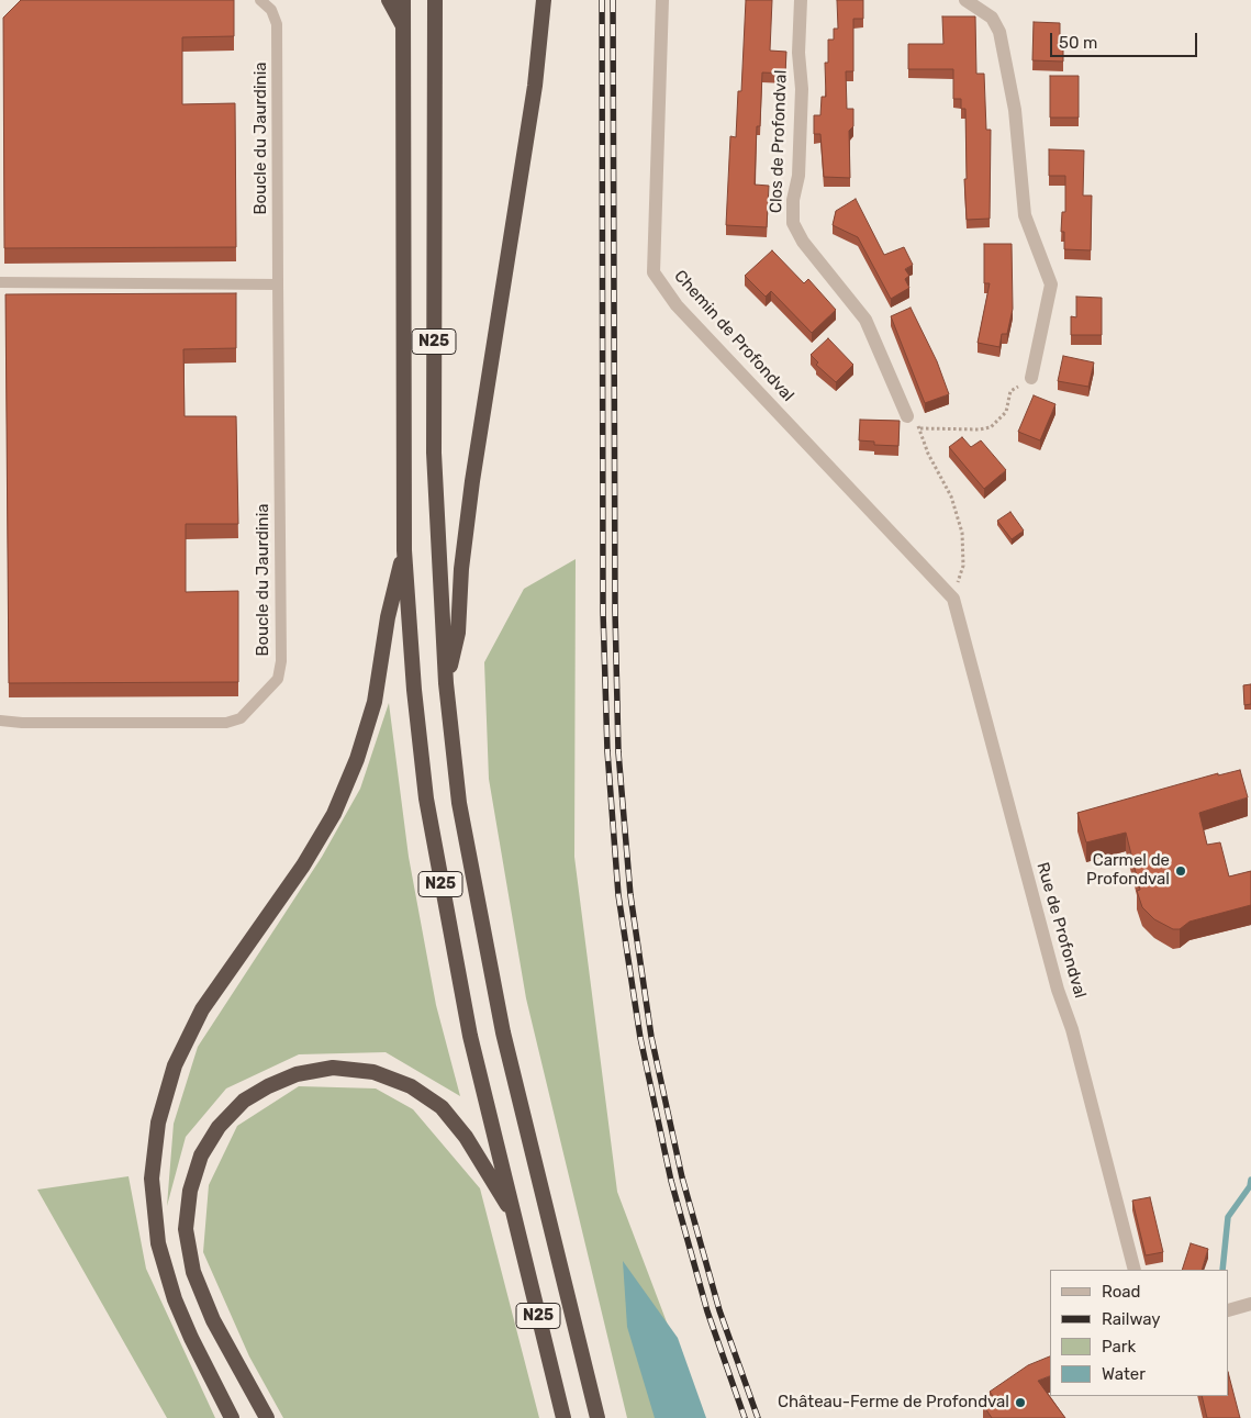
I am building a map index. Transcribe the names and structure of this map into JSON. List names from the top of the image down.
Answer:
{
  "streets": {
    "highway": ["N25"],
    "street": ["Clos de Profondval", "Chemin de Profondval", "Rue de Profondval"],
    "lane": ["Boucle du Jaurdinia"]
  },
  "crossings": [
    ["Chemin de Profondval", "Rue de Profondval"]
  ],
  "places": ["Carmel de Profondval", "Château-Ferme de Profondval"],
  "legend": [
    "Road",
    "Railway",
    "Park",
    "Water"
  ],
  "scale_bar": "50 m"
}
